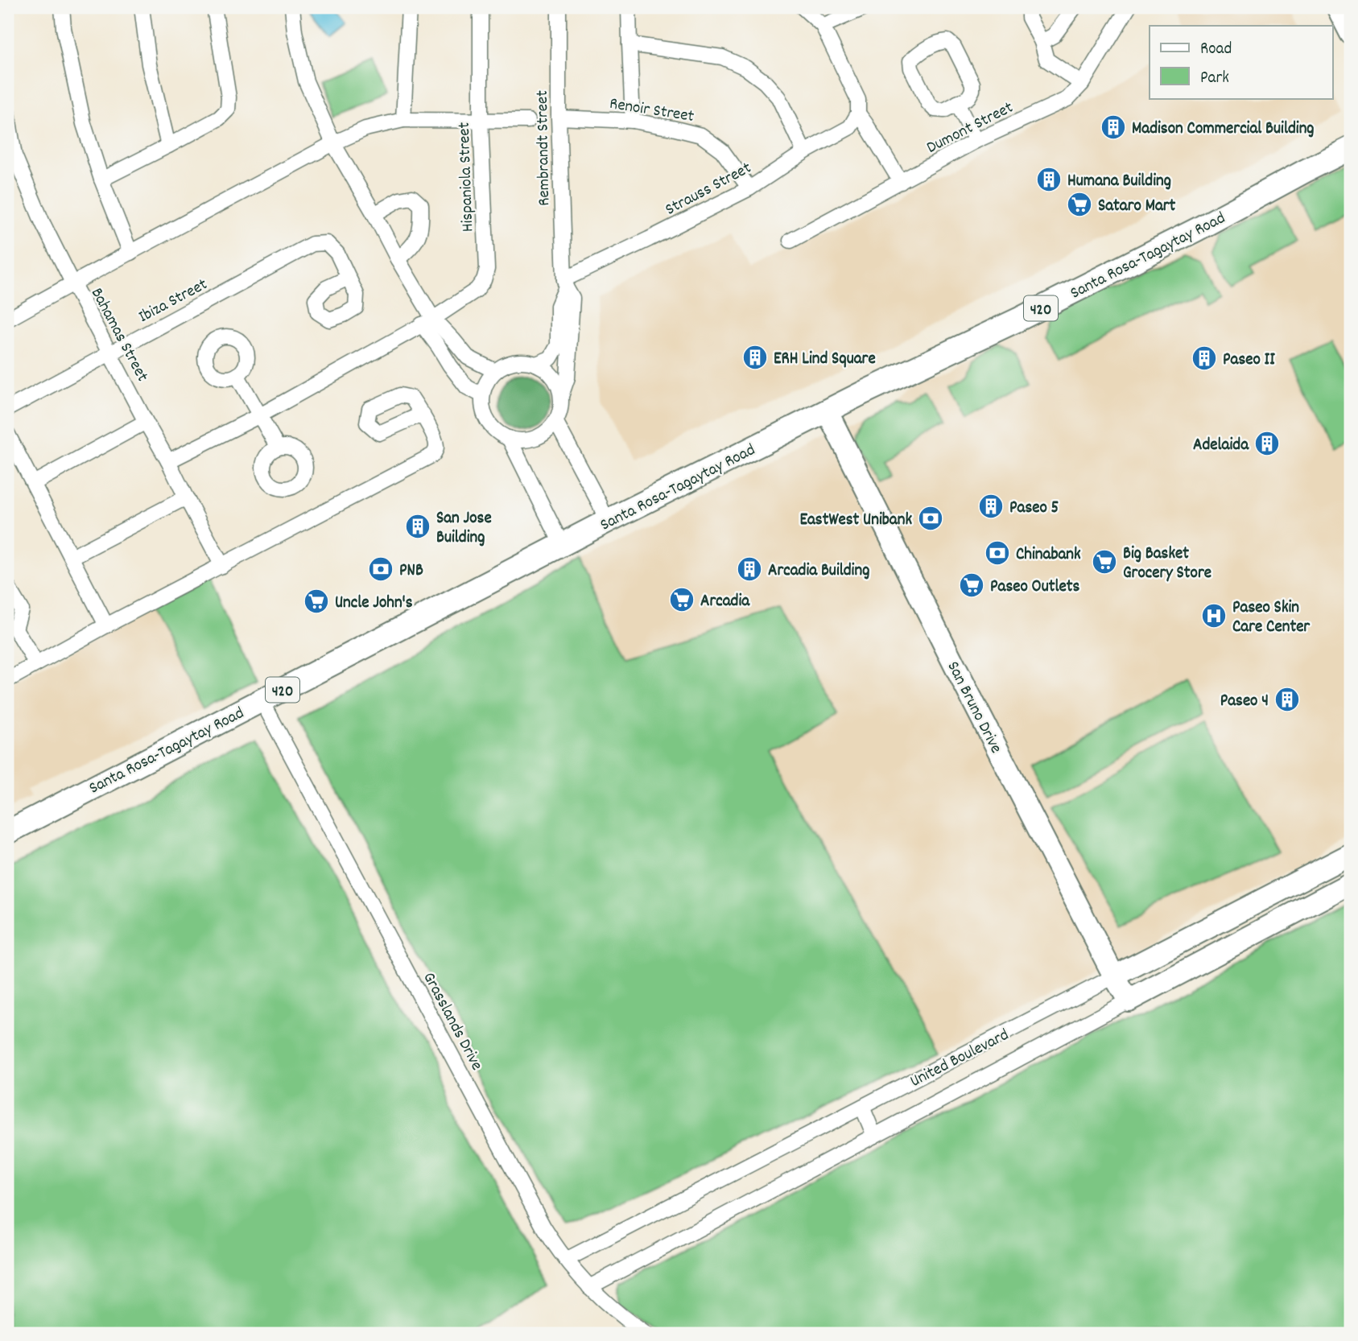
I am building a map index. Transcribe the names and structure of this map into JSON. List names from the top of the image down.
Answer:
{
  "streets": {
    "main road": [
      "Santa Rosa-Tagaytay Road",
      "420",
      "San Bruno Drive",
      "United Boulevard"
    ],
    "street": [
      "Renoir Street",
      "Dumont Street",
      "Rembrandt Street",
      "Hispaniola Street",
      "Strauss Street",
      "Ibiza Street",
      "Bahamas Street",
      "Grasslands Drive"
    ]
  },
  "crossings": [
    ["Renoir Street", "Rembrandt Street"],
    ["Renoir Street", "Strauss Street"],
    ["Rembrandt Street", "Strauss Street"],
    ["Hispaniola Street", "Bahamas Street"],
    ["Santa Rosa-Tagaytay Road", "San Bruno Drive"],
    ["Santa Rosa-Tagaytay Road", "Grasslands Drive"],
    ["Ibiza Street", "Bahamas Street"],
    ["San Bruno Drive", "United Boulevard"],
    ["Grasslands Drive", "United Boulevard"]
  ],
  "places": {
    "building": [
      "Madison Commercial Building",
      "Humana Building",
      "ERH Lind Square",
      "Paseo II",
      "Adelaida",
      "Paseo 5",
      "San Jose Building",
      "Arcadia Building",
      "Paseo 4"
    ],
    "supermarket": [
      "Sataro Mart",
      "Big Basket Grocery Store",
      "Paseo Outlets",
      "Arcadia",
      "Uncle John's"
    ],
    "bank": ["EastWest Unibank", "Chinabank", "PNB"],
    "hospital": ["Paseo Skin Care Center"]
  },
  "legend": ["Road", "Park"]
}
